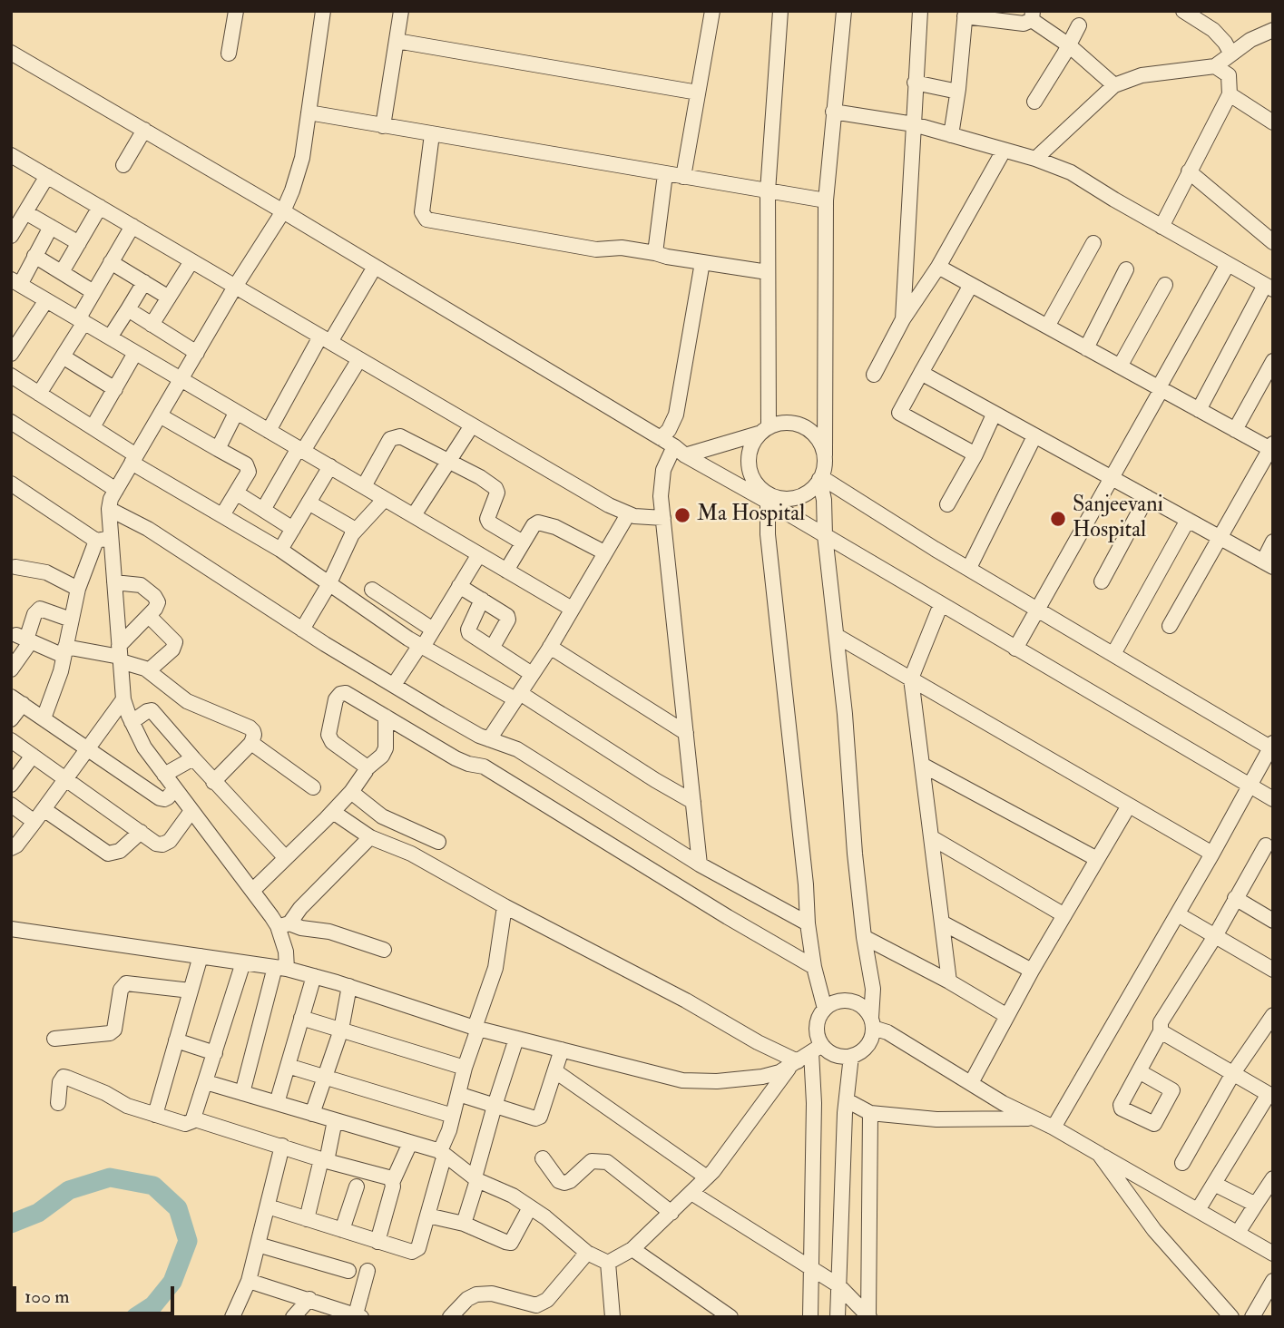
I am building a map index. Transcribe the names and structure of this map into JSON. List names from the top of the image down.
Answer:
{
  "places": ["Ma Hospital", "Sanjeevani Hospital"],
  "scale_bar": "100 m"
}
